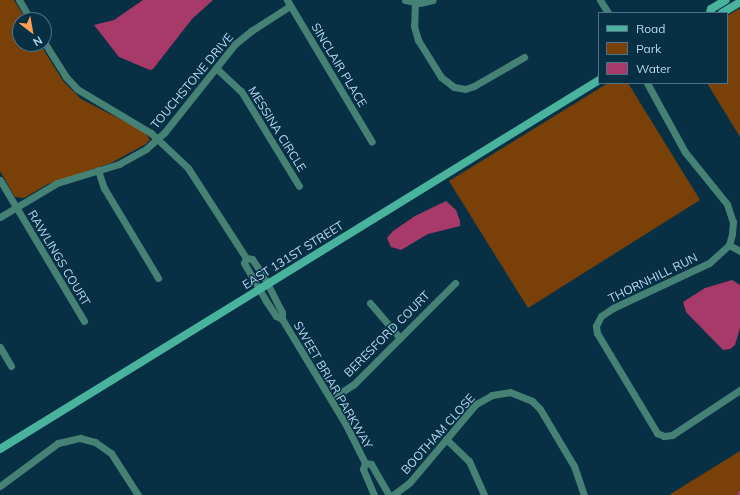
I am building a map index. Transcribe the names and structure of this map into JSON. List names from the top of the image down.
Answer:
{
  "streets": {
    "street": [
      "SINCLAIR PLACE",
      "TOUCHSTONE DRIVE",
      "MESSINA CIRCLE",
      "EAST 131ST STREET",
      "RAWLINGS COURT",
      "THORNHILL RUN",
      "BERESFORD COURT",
      "SWEET BRIAR PARKWAY",
      "BOOTHAM CLOSE"
    ]
  },
  "crossings": [
    ["SINCLAIR PLACE", "TOUCHSTONE DRIVE"],
    ["TOUCHSTONE DRIVE", "MESSINA CIRCLE"],
    ["TOUCHSTONE DRIVE", "RAWLINGS COURT"],
    ["TOUCHSTONE DRIVE", "SWEET BRIAR PARKWAY"],
    ["EAST 131ST STREET", "SWEET BRIAR PARKWAY"],
    ["BERESFORD COURT", "SWEET BRIAR PARKWAY"]
  ],
  "legend": ["Road", "Park", "Water"],
  "north": "bottom right"
}
